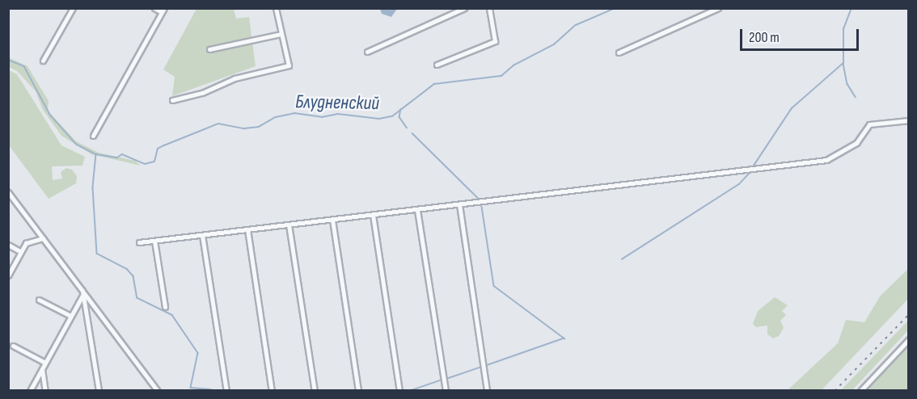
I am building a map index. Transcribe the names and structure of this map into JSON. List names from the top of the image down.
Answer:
{
  "water": ["Блудненский"],
  "scale_bar": "200 m"
}
